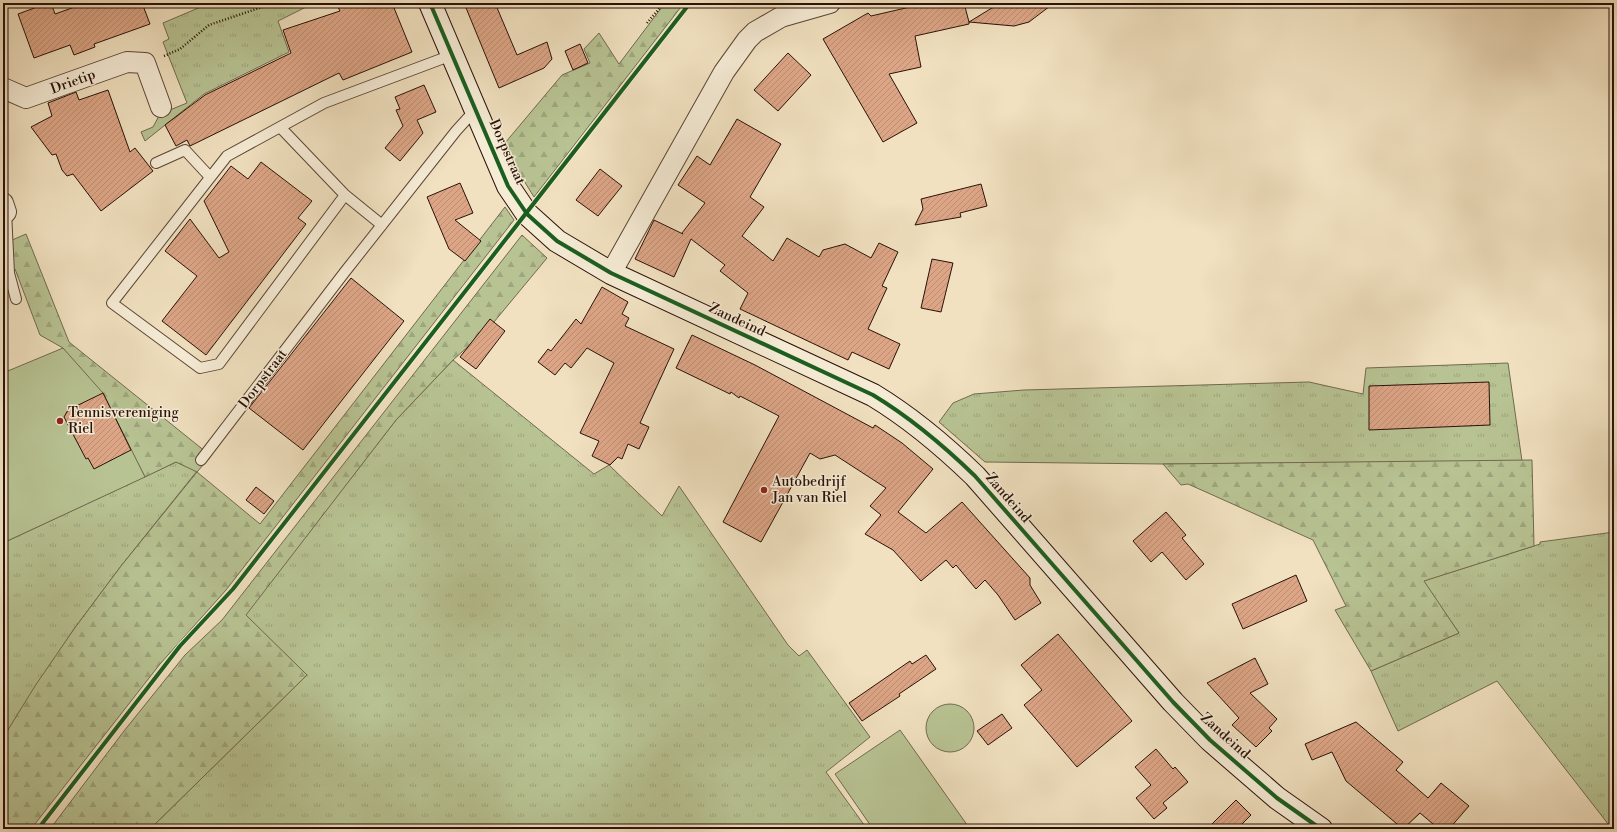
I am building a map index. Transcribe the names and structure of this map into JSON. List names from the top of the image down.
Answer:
{
  "streets": {
    "street": ["Drietip", "Dorpstraat", "Zandeind"]
  },
  "crossings": [
    ["Dorpstraat", "Zandeind"]
  ],
  "places": ["Tennisvereniging Riel", "Autobedrijf Jan van Riel"]
}
